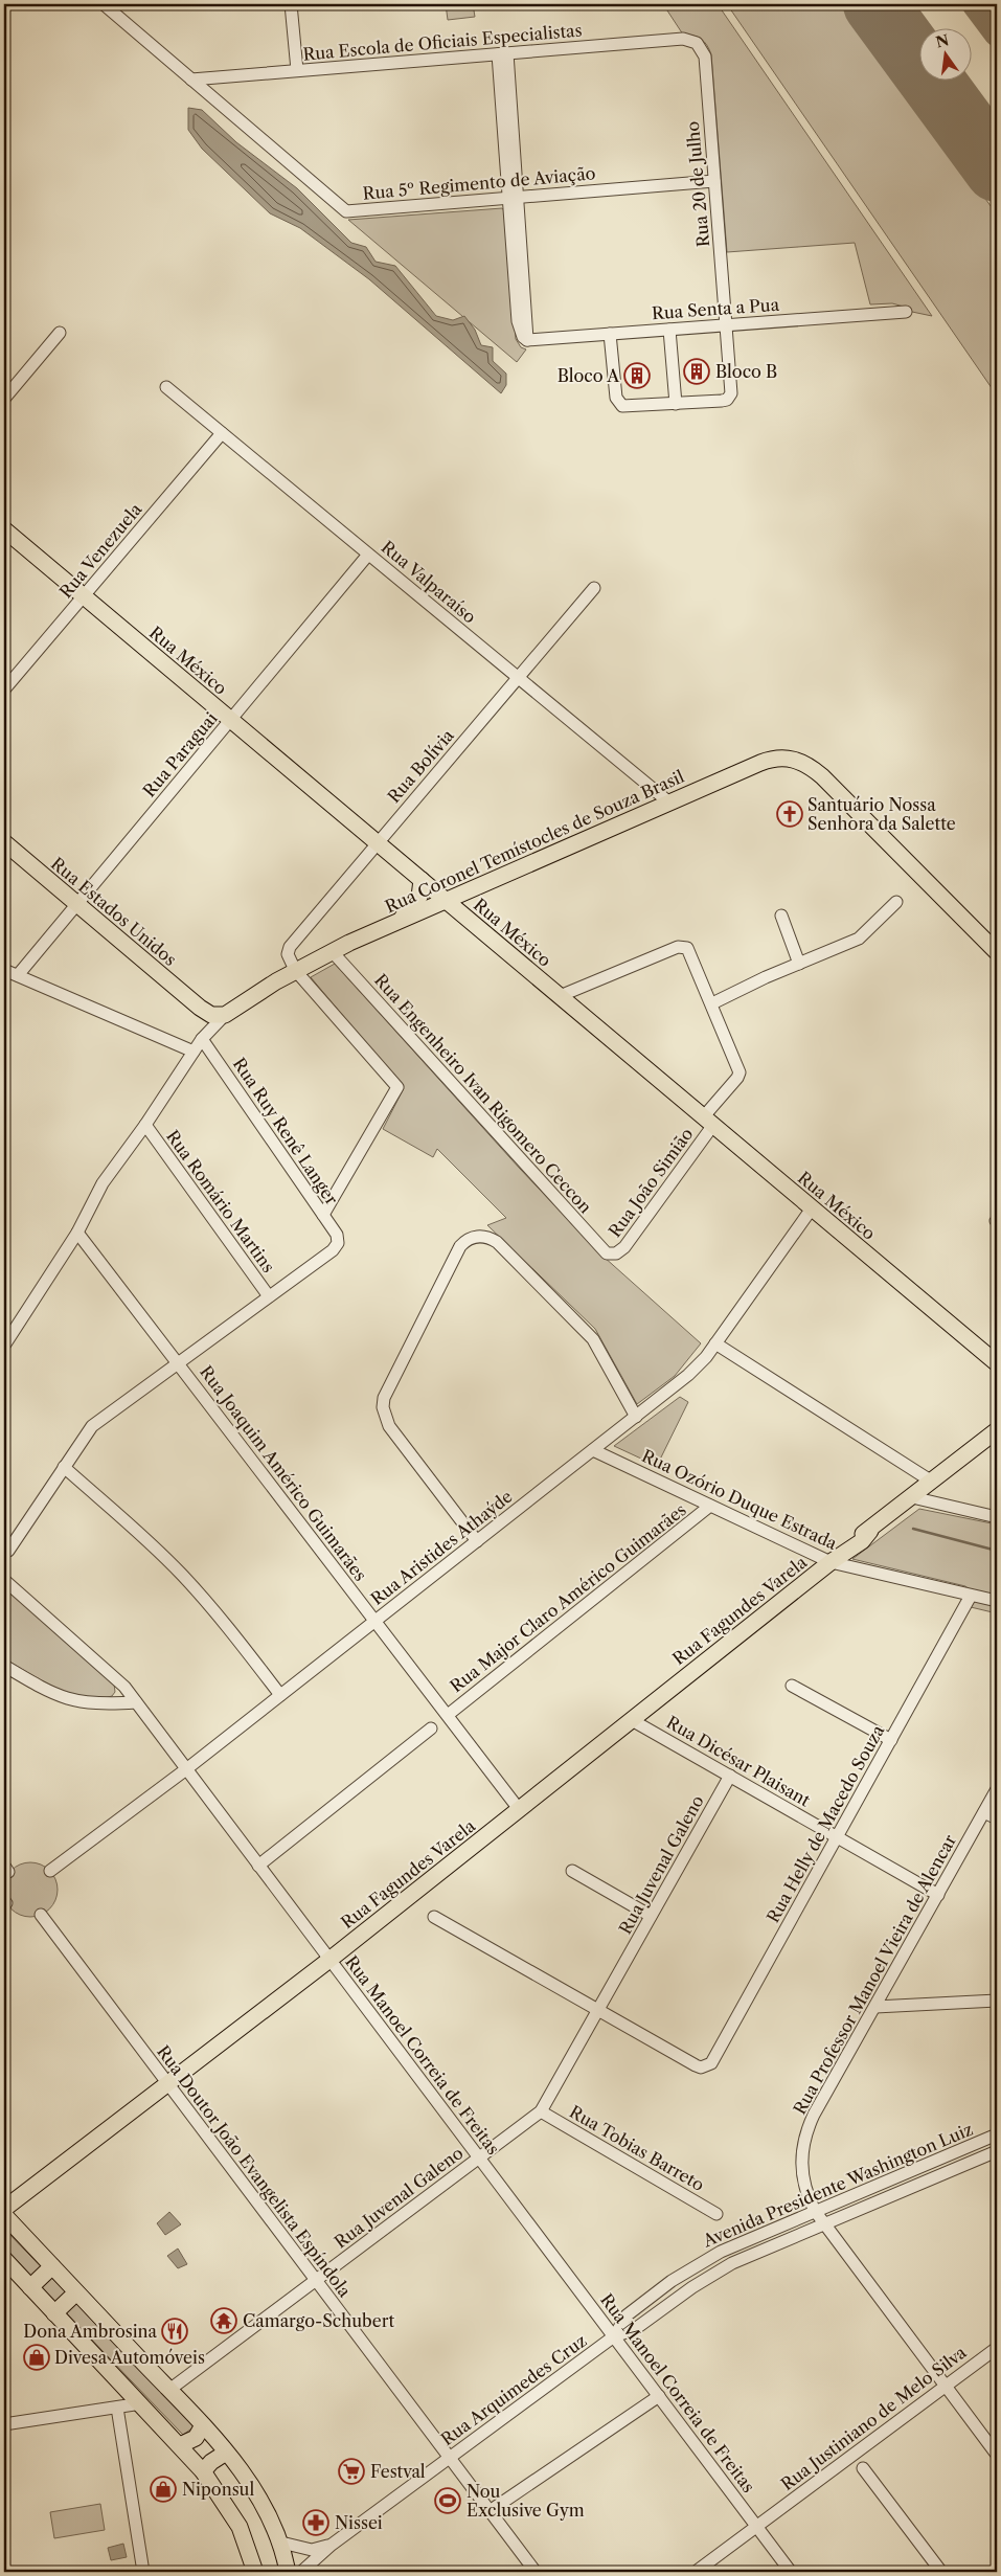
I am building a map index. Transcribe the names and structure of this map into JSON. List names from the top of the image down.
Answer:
{
  "streets": {
    "main road": [
      "Rua México",
      "Rua Coronel Temístocles de Souza Brasil",
      "Rua Estados Unidos",
      "Rua Fagundes Varela"
    ],
    "street": [
      "Rua Escola de Oficiais Especialistas",
      "Rua 5º Regimento de Aviação",
      "Rua 20 de Julho",
      "Rua Senta a Pua",
      "Rua Venezuela",
      "Rua Valparaíso",
      "Rua Paraguai",
      "Rua Bolívia",
      "Rua Engenheiro Ivan Rigomero Ceccon",
      "Rua Ruy Renê Langer",
      "Rua João Simião",
      "Rua Romário Martins",
      "Rua Joaquim Américo Guimarães",
      "Rua Ozório Duque Estrada",
      "Rua Aristides Athaýde",
      "Rua Major Claro Américo Guimarães",
      "Rua Dicésar Plaisant",
      "Rua Helly de Macedo Souza",
      "Rua Juvenal Galeno",
      "Rua Professor Manoel Vieira de Alencar",
      "Rua Manoel Correia de Freitas",
      "Rua Tobias Barreto",
      "Rua Doutor João Evangelista Espíndola",
      "Avenida Presidente Washington Luiz",
      "Rua Arquimedes Cruz",
      "Rua Justiniano de Melo Silva"
    ]
  },
  "crossings": [
    ["Rua Escola de Oficiais Especialistas", "Rua 5º Regimento de Aviação"],
    ["Rua Escola de Oficiais Especialistas", "Rua 20 de Julho"],
    ["Rua 5º Regimento de Aviação", "Rua 20 de Julho"],
    ["Rua 5º Regimento de Aviação", "Rua Senta a Pua"],
    ["Rua 20 de Julho", "Rua Senta a Pua"],
    ["Rua Venezuela", "Rua Valparaíso"],
    ["Rua Venezuela", "Rua México"],
    ["Rua Valparaíso", "Rua Paraguai"],
    ["Rua Valparaíso", "Rua Bolívia"],
    ["Rua Valparaíso", "Rua Coronel Temístocles de Souza Brasil"],
    ["Rua México", "Rua Paraguai"],
    ["Rua México", "Rua Bolívia"],
    ["Rua México", "Rua Coronel Temístocles de Souza Brasil"],
    ["Rua México", "Rua João Simião"],
    ["Rua México", "Rua Aristides Athaýde"],
    ["Rua Paraguai", "Rua Estados Unidos"],
    ["Rua Bolívia", "Rua Coronel Temístocles de Souza Brasil"],
    ["Rua Coronel Temístocles de Souza Brasil", "Rua Estados Unidos"],
    ["Rua Coronel Temístocles de Souza Brasil", "Rua Engenheiro Ivan Rigomero Ceccon"],
    ["Rua Engenheiro Ivan Rigomero Ceccon", "Rua João Simião"],
    ["Rua Ruy Renê Langer", "Rua Romário Martins"],
    ["Rua Joaquim Américo Guimarães", "Rua Aristides Athaýde"],
    ["Rua Joaquim Américo Guimarães", "Rua Major Claro Américo Guimarães"],
    ["Rua Joaquim Américo Guimarães", "Rua Fagundes Varela"],
    ["Rua Ozório Duque Estrada", "Rua Aristides Athaýde"],
    ["Rua Ozório Duque Estrada", "Rua Major Claro Américo Guimarães"],
    ["Rua Ozório Duque Estrada", "Rua Fagundes Varela"],
    ["Rua Ozório Duque Estrada", "Rua Helly de Macedo Souza"],
    ["Rua Aristides Athaýde", "Rua Manoel Correia de Freitas"],
    ["Rua Fagundes Varela", "Rua Dicésar Plaisant"],
    ["Rua Fagundes Varela", "Rua Manoel Correia de Freitas"],
    ["Rua Fagundes Varela", "Rua Doutor João Evangelista Espíndola"],
    ["Rua Dicésar Plaisant", "Rua Helly de Macedo Souza"],
    ["Rua Dicésar Plaisant", "Rua Juvenal Galeno"],
    ["Rua Dicésar Plaisant", "Rua Professor Manoel Vieira de Alencar"],
    ["Rua Helly de Macedo Souza", "Rua Juvenal Galeno"],
    ["Rua Juvenal Galeno", "Rua Manoel Correia de Freitas"],
    ["Rua Juvenal Galeno", "Rua Tobias Barreto"],
    ["Rua Juvenal Galeno", "Rua Doutor João Evangelista Espíndola"],
    ["Rua Professor Manoel Vieira de Alencar", "Avenida Presidente Washington Luiz"],
    ["Rua Professor Manoel Vieira de Alencar", "Rua Justiniano de Melo Silva"],
    ["Rua Manoel Correia de Freitas", "Avenida Presidente Washington Luiz"],
    ["Rua Manoel Correia de Freitas", "Rua Arquimedes Cruz"],
    ["Rua Manoel Correia de Freitas", "Rua Justiniano de Melo Silva"],
    ["Rua Doutor João Evangelista Espíndola", "Rua Arquimedes Cruz"],
    ["Avenida Presidente Washington Luiz", "Rua Arquimedes Cruz"]
  ],
  "places": {
    "building": ["Bloco B", "Bloco A"],
    "church": ["Santuário Nossa Senhora da Salette"],
    "temple": ["Camargo-Schubert"],
    "restaurant": ["Dona Ambrosina"],
    "shop": ["Divesa Automóveis", "Niponsul"],
    "supermarket": ["Festval"],
    "sports": ["Nou Exclusive Gym"],
    "pharmacy": ["Nissei"]
  },
  "north": "top"
}
